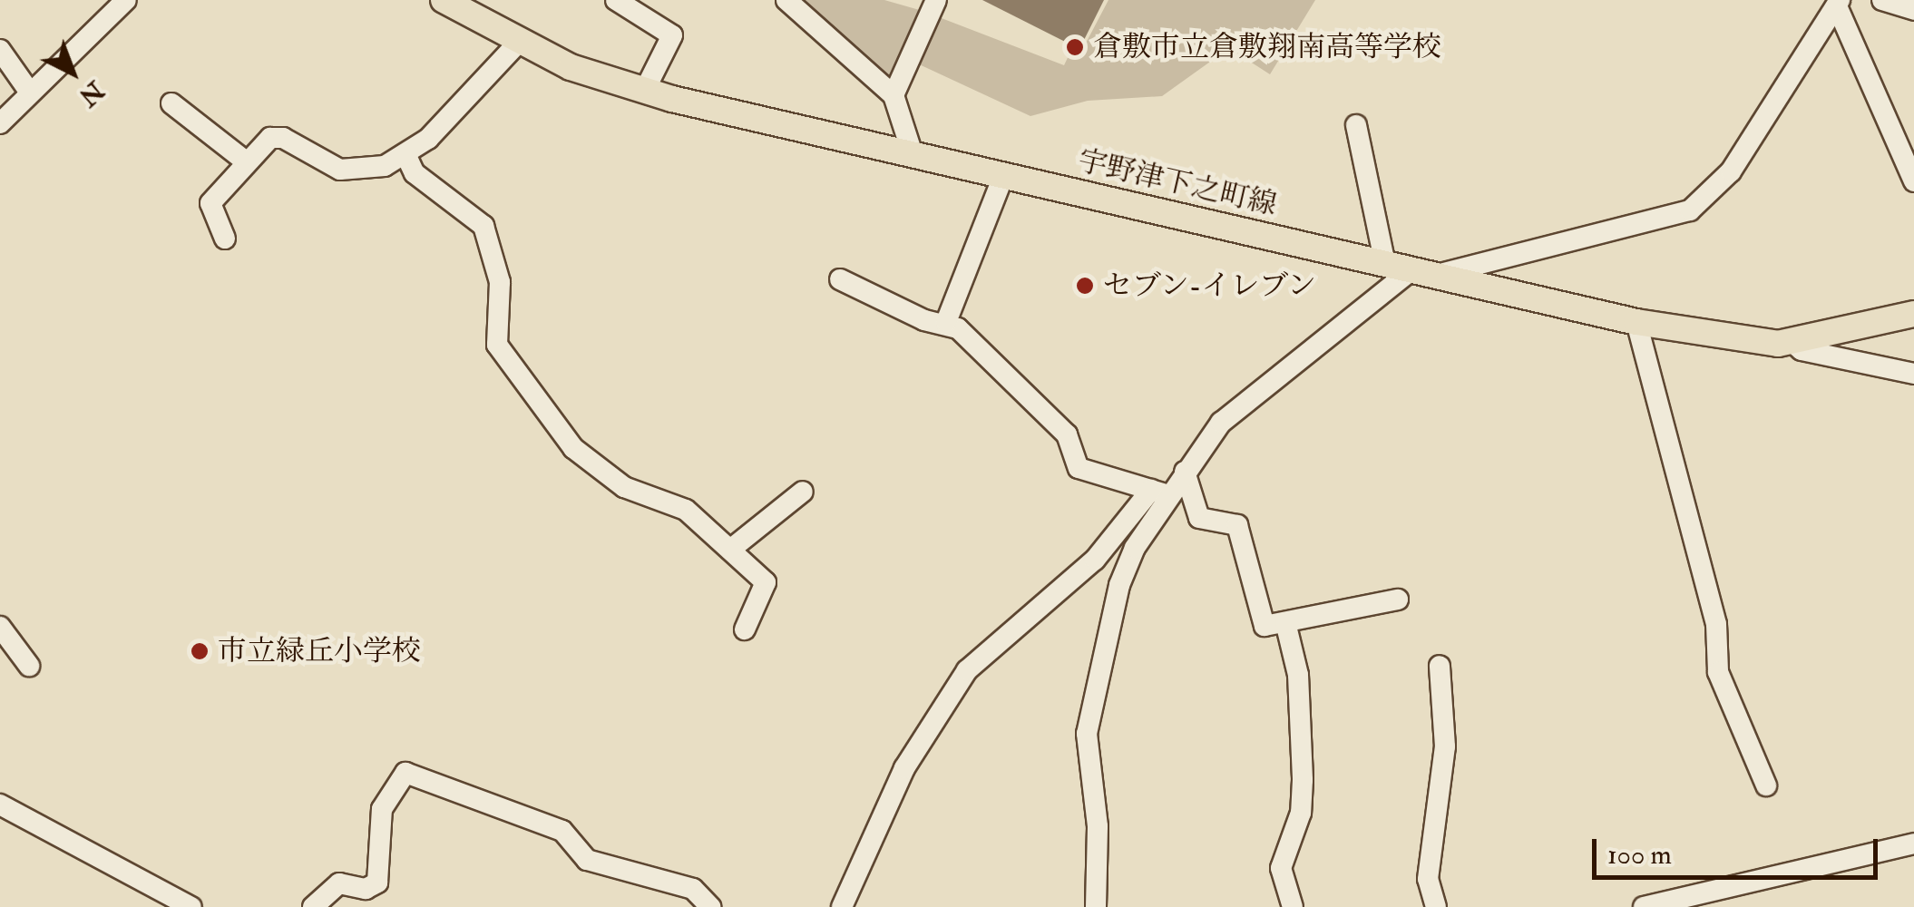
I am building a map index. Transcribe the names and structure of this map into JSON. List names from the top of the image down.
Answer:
{
  "streets": {
    "main road": ["宇野津下之町線"]
  },
  "places": ["倉敷市立倉敷翔南高等学校", "セブン-イレブン", "市立緑丘小学校"],
  "scale_bar": "100 m",
  "north": "bottom right"
}
